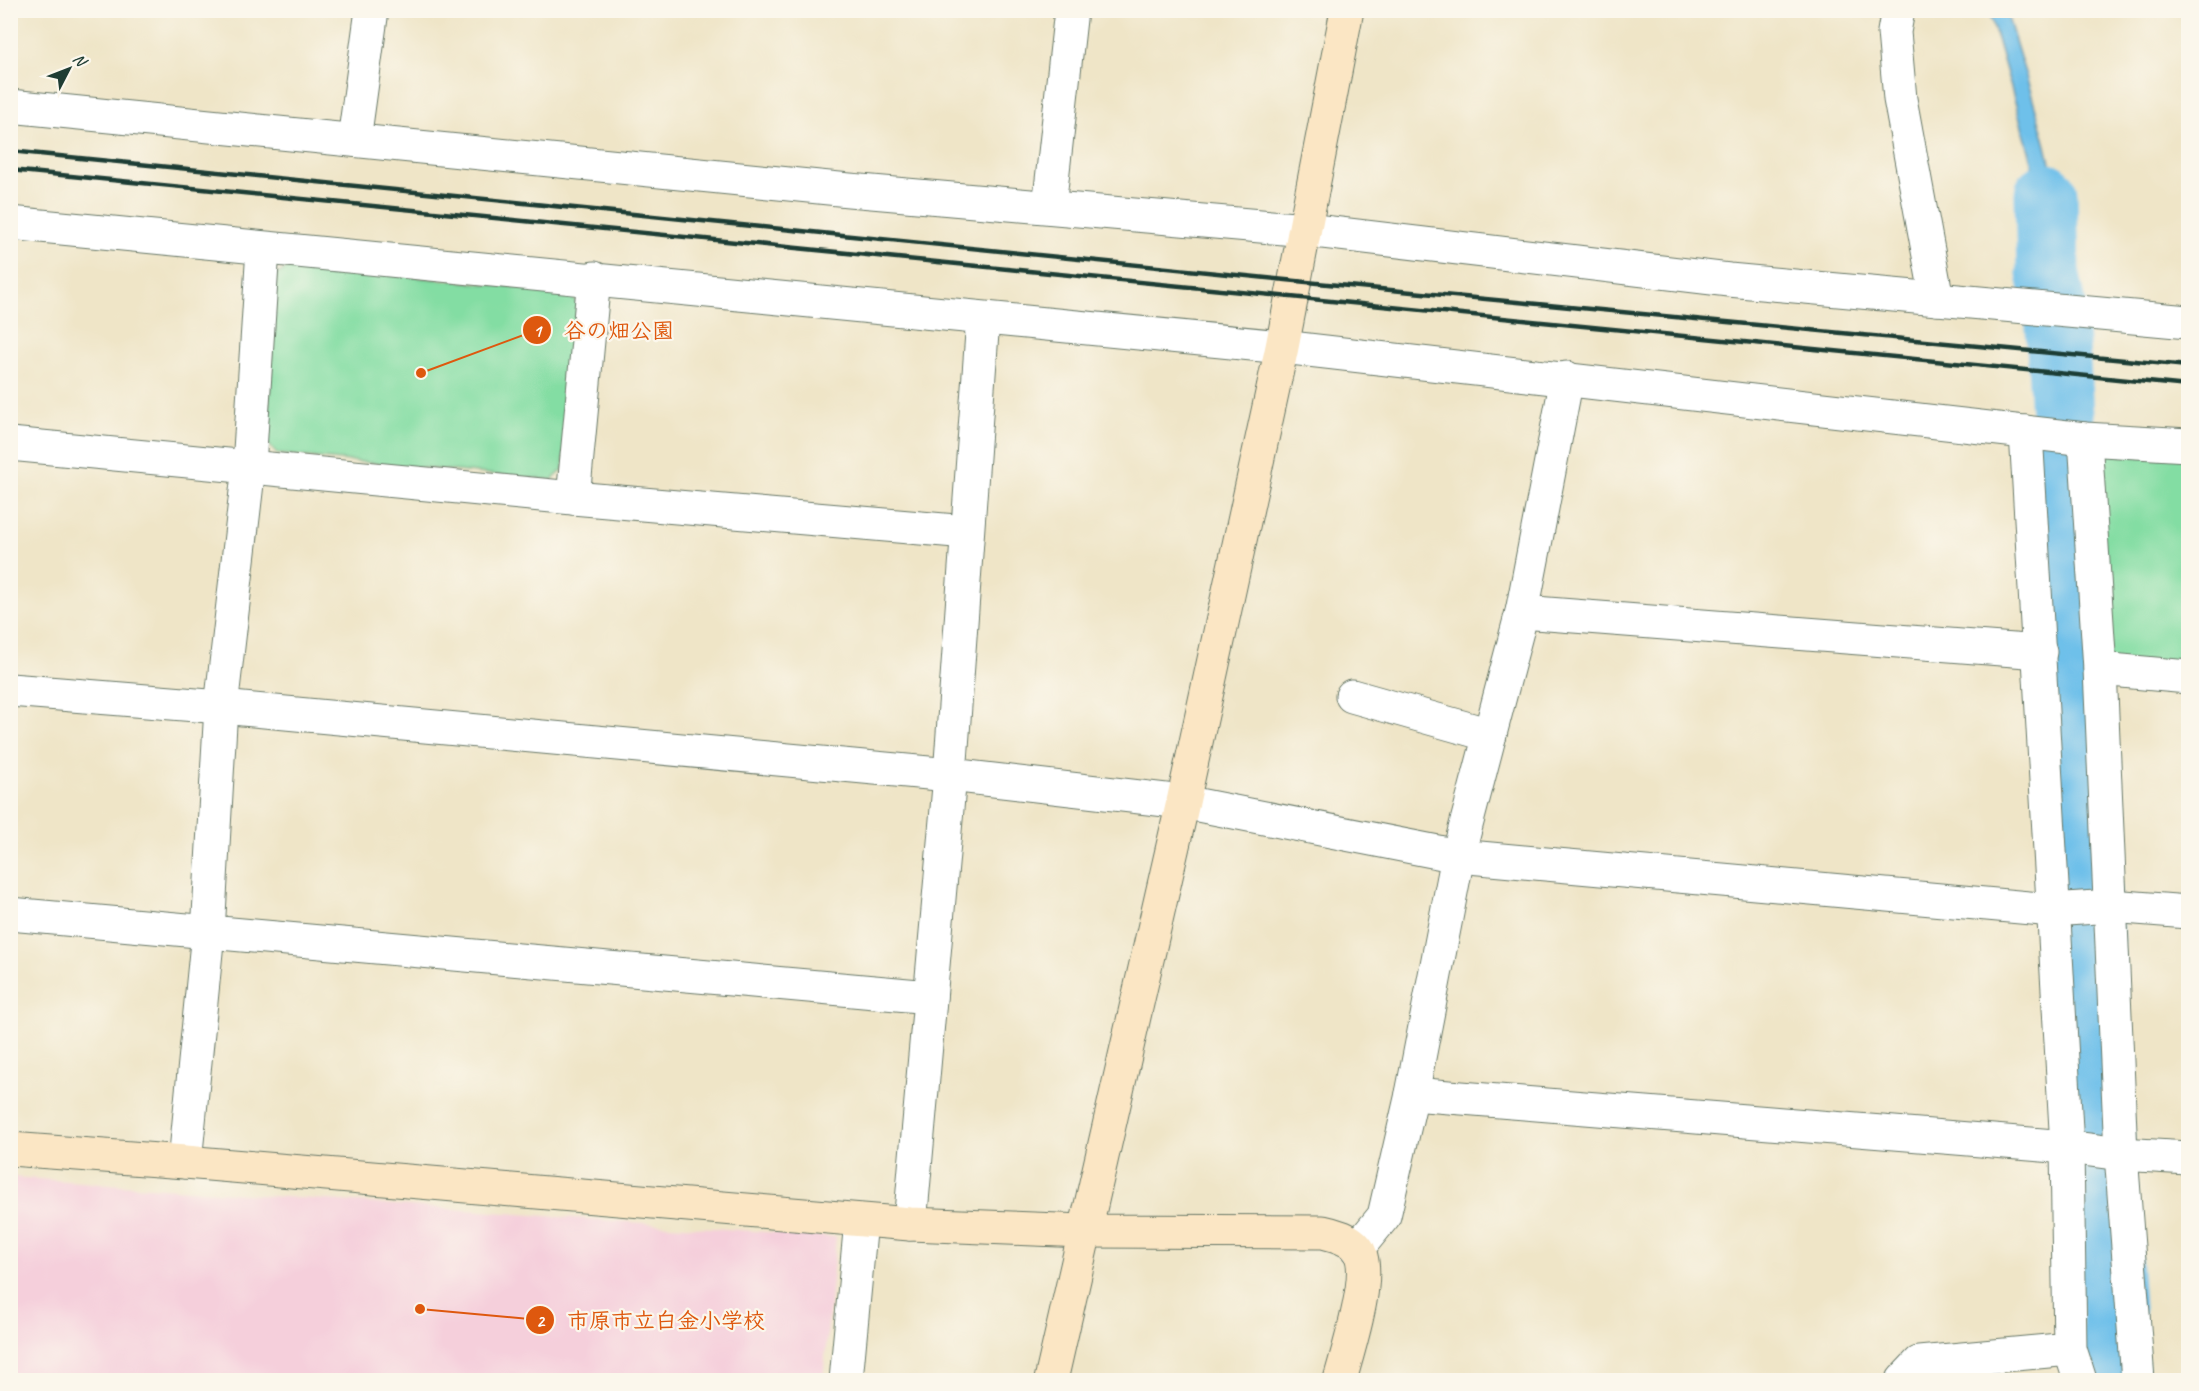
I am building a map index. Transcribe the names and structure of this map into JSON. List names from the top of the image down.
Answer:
{
  "places": ["谷の畑公園", "市原市立白金小学校"],
  "north": "top right"
}
